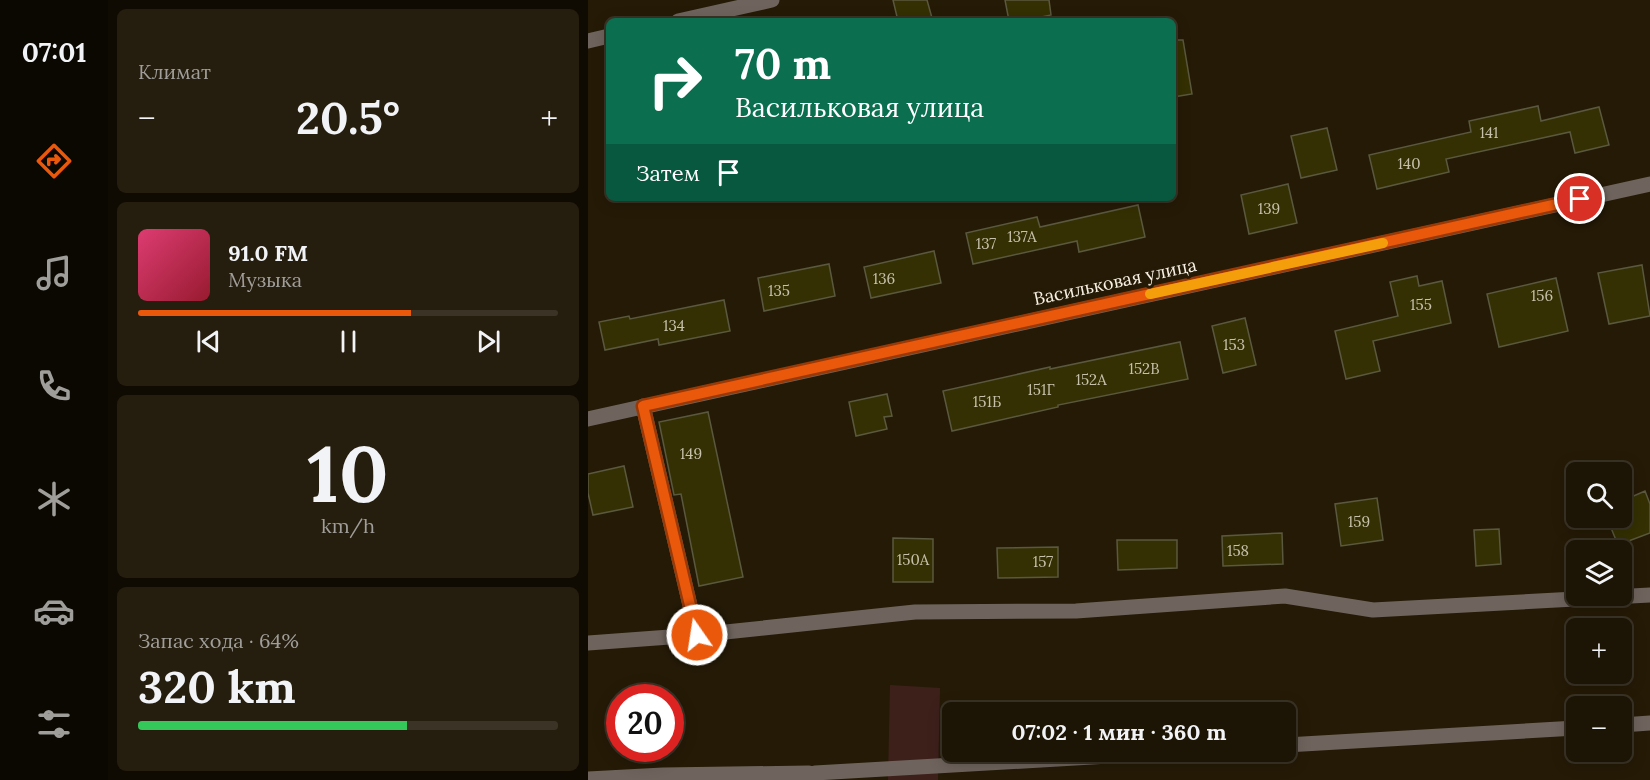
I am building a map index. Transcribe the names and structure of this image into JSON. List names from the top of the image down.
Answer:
{
  "streets": {
    "street": ["Васильковая улица"]
  },
  "house_numbers": [
    "141",
    "140",
    "139",
    "137А",
    "137",
    "136",
    "135",
    "156",
    "155",
    "134",
    "153",
    "152В",
    "152А",
    "151Г",
    "151Б",
    "149",
    "159",
    "158",
    "150А",
    "157"
  ],
  "page": {
    "tabs": "07:01",
    "tile": [
      "Климат",
      ["10", "km/h"],
      ["Запас хода · 64%", "320 km"]
    ],
    "turn": ["70 m", "Васильковая улица"],
    "heat": ["−", "20.5°", "+"],
    "then": "Затем",
    "song": ["91.0 FM", "Музыка"],
    "map_buttons": ["+", "−"],
    "limit": "20",
    "trip": "07:02 · 1 мин · 360 m"
  }
}
